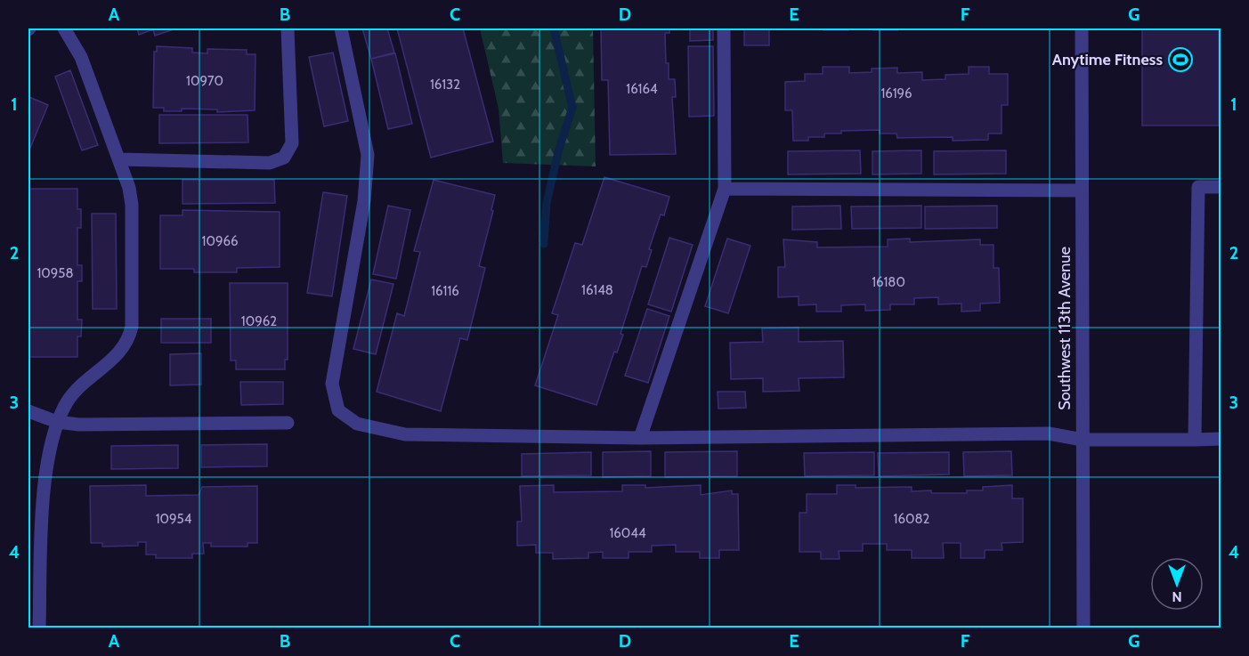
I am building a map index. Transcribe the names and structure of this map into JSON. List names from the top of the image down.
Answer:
{
  "streets": {
    "street": ["Southwest 113th Avenue"]
  },
  "places": {
    "sports": ["Anytime Fitness"]
  },
  "house_numbers": [
    "10970",
    "16132",
    "16164",
    "16196",
    "10966",
    "10958",
    "16180",
    "16148",
    "16116",
    "10962",
    "10954",
    "16082",
    "16044"
  ],
  "north": "bottom",
  "grid": {
    "columns": [
      "A",
      "B",
      "C",
      "D",
      "E",
      "F",
      "G"
    ],
    "rows": [
      "1",
      "2",
      "3",
      "4"
    ]
  }
}
